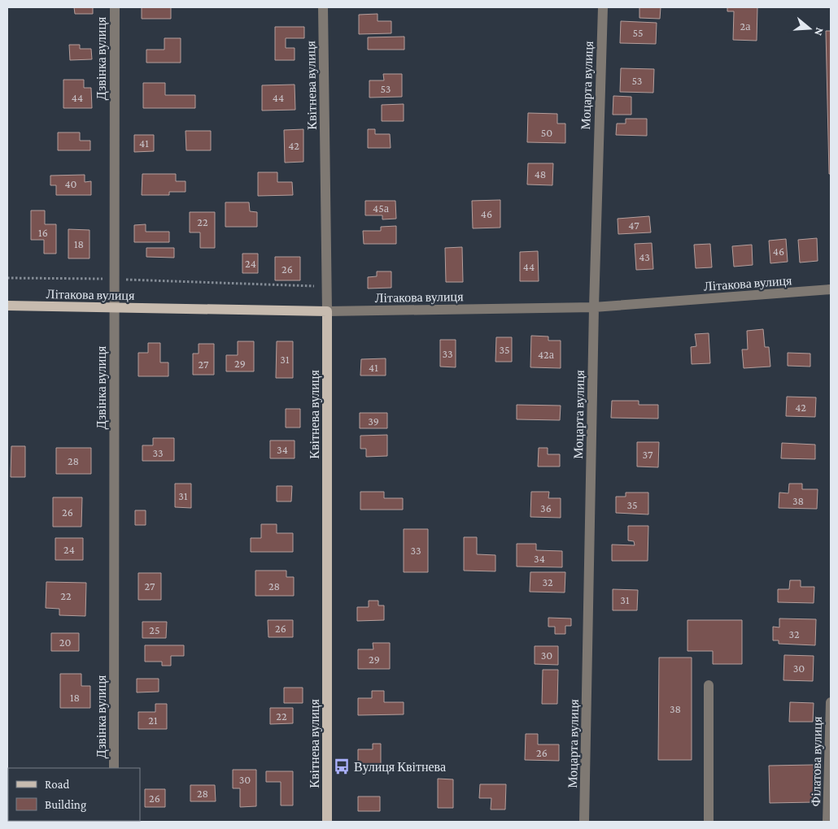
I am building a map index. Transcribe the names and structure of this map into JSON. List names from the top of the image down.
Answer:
{
  "streets": {
    "main road": ["Квітнева вулиця", "Літакова вулиця"],
    "street": ["Дзвінка вулиця", "Моцарта вулиця", "Філатова вулиця"]
  },
  "crossings": [
    ["Дзвінка вулиця", "Літакова вулиця"],
    ["Квітнева вулиця", "Літакова вулиця"],
    ["Моцарта вулиця", "Літакова вулиця"]
  ],
  "places": {
    "bus stop": ["Вулиця Квітнева"]
  },
  "house_numbers": [
    "2а",
    "55",
    "53",
    "53",
    "44",
    "44",
    "50",
    "41",
    "42",
    "48",
    "40",
    "45а",
    "46",
    "22",
    "47",
    "16",
    "18",
    "46",
    "43",
    "24",
    "44",
    "26",
    "35",
    "33",
    "42а",
    "31",
    "29",
    "27",
    "41",
    "42",
    "39",
    "34",
    "33",
    "37",
    "28",
    "31",
    "38",
    "35",
    "36",
    "26",
    "24",
    "33",
    "34",
    "32",
    "27",
    "28",
    "22",
    "31",
    "26",
    "25",
    "32",
    "20",
    "30",
    "29",
    "30",
    "18",
    "38",
    "22",
    "21",
    "26",
    "30",
    "28",
    "26"
  ],
  "legend": ["Road", "Building"],
  "north": "right"
}
